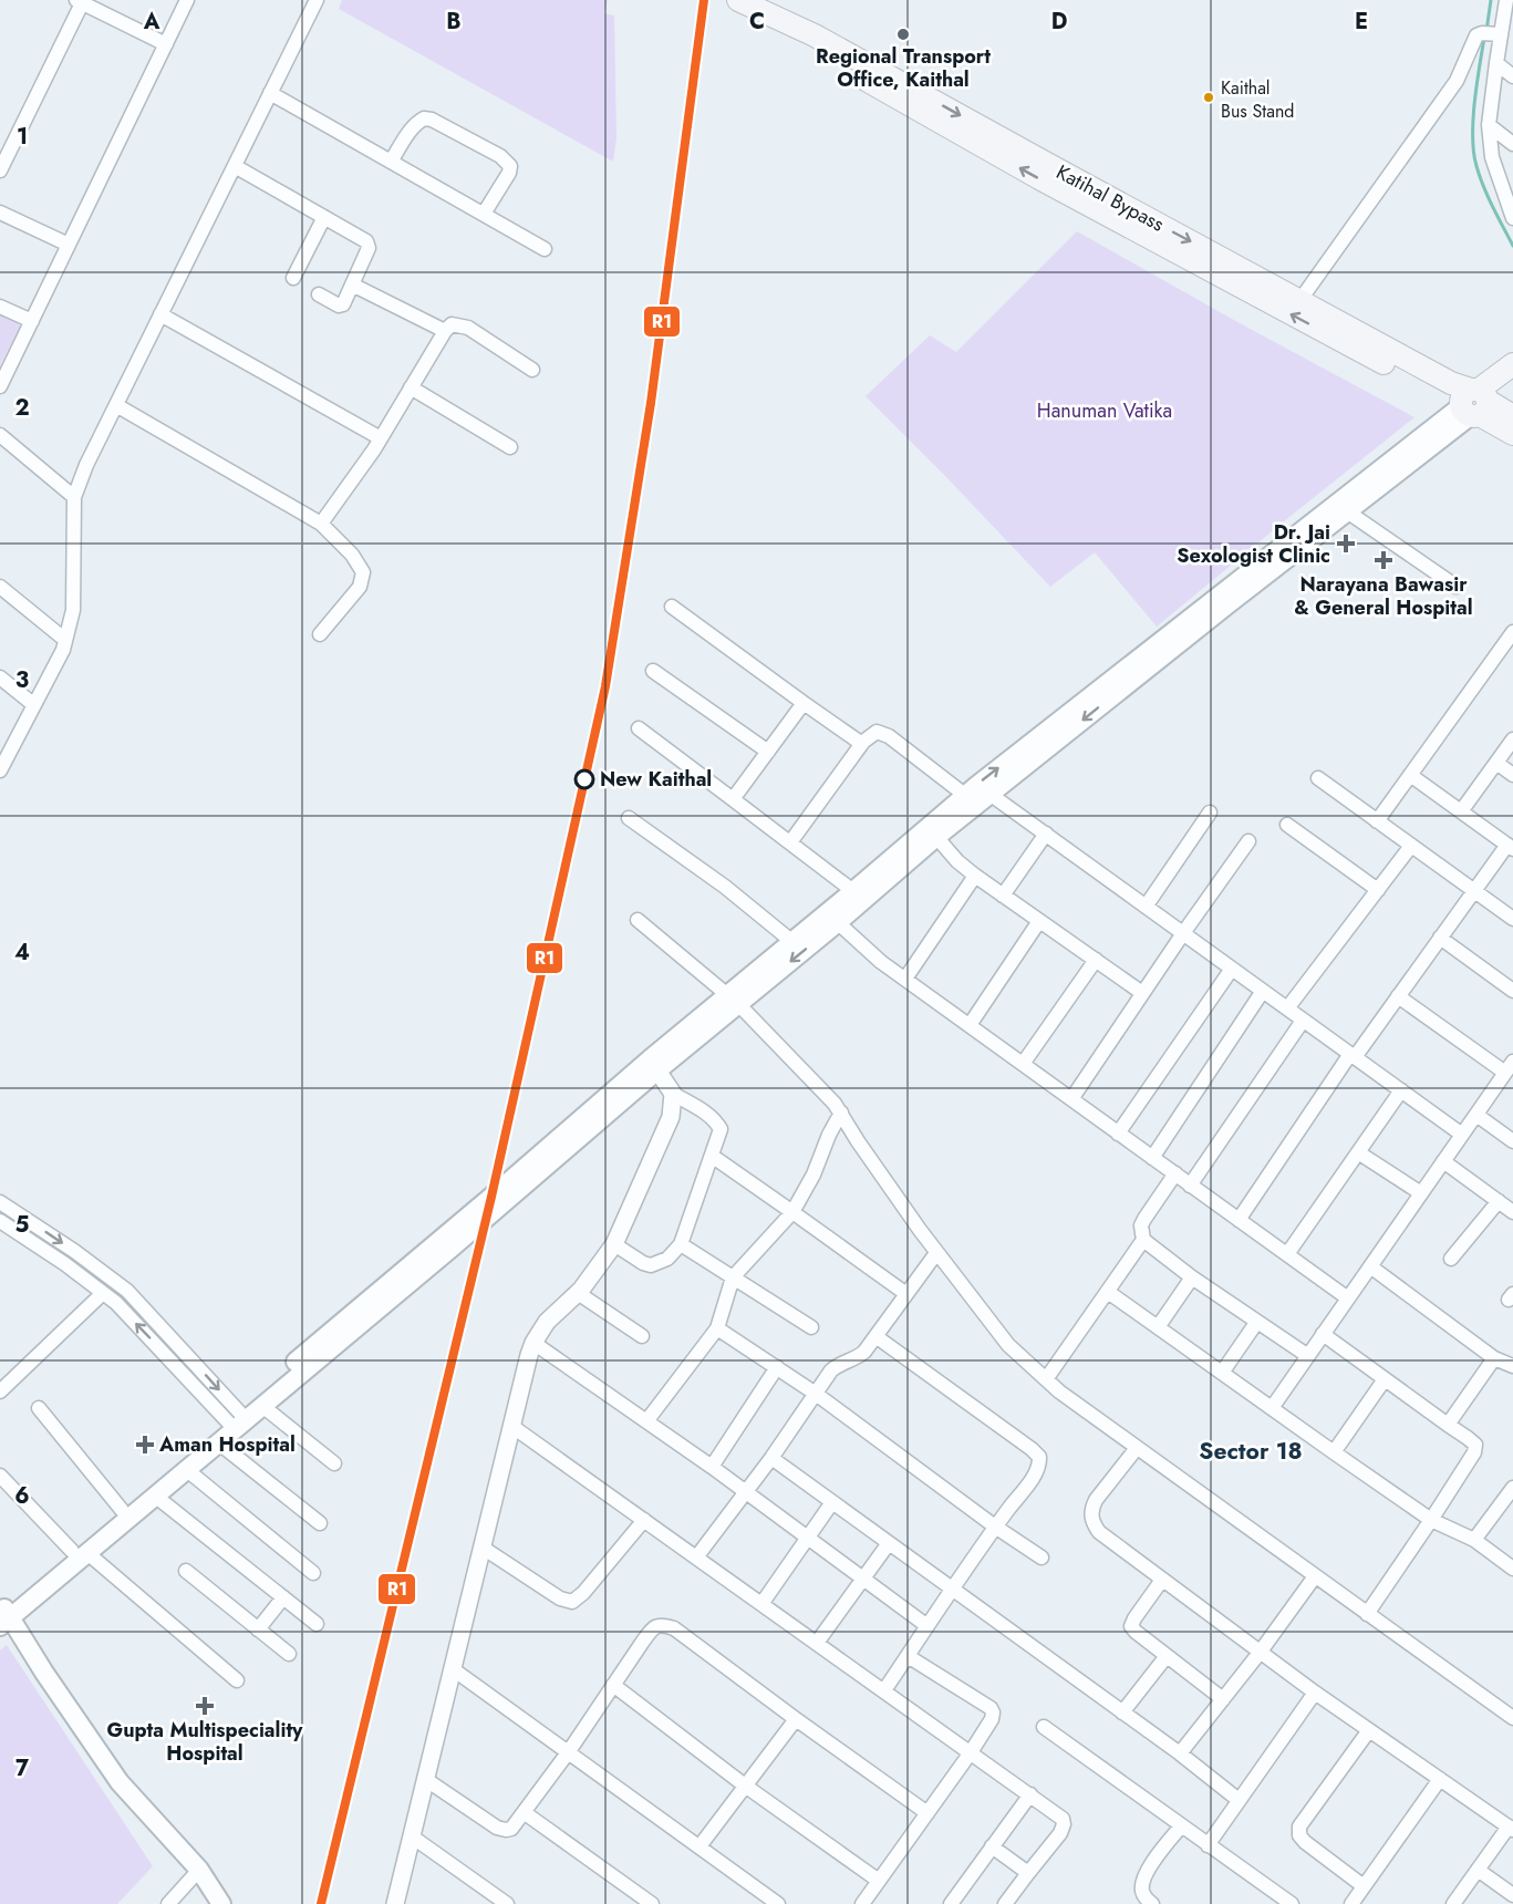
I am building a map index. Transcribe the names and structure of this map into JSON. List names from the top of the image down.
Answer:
{
  "streets": {
    "main road": ["Katihal Bypass"]
  },
  "districts": ["Sector 18"],
  "parks": ["Hanuman Vatika"],
  "places": {
    "other": ["Regional Transport Office, Kaithal", "Kaithal Bus Stand", "New Kaithal"],
    "health": [
      "Dr. Jai Sexologist Clinic",
      "Narayana Bawasir & General Hospital",
      "Aman Hospital",
      "Gupta Multispeciality Hospital"
    ]
  },
  "lines": ["transit line R1"],
  "grid": {
    "columns": [
      "A",
      "B",
      "C",
      "D",
      "E"
    ],
    "rows": [
      "1",
      "2",
      "3",
      "4",
      "5",
      "6",
      "7"
    ]
  }
}
